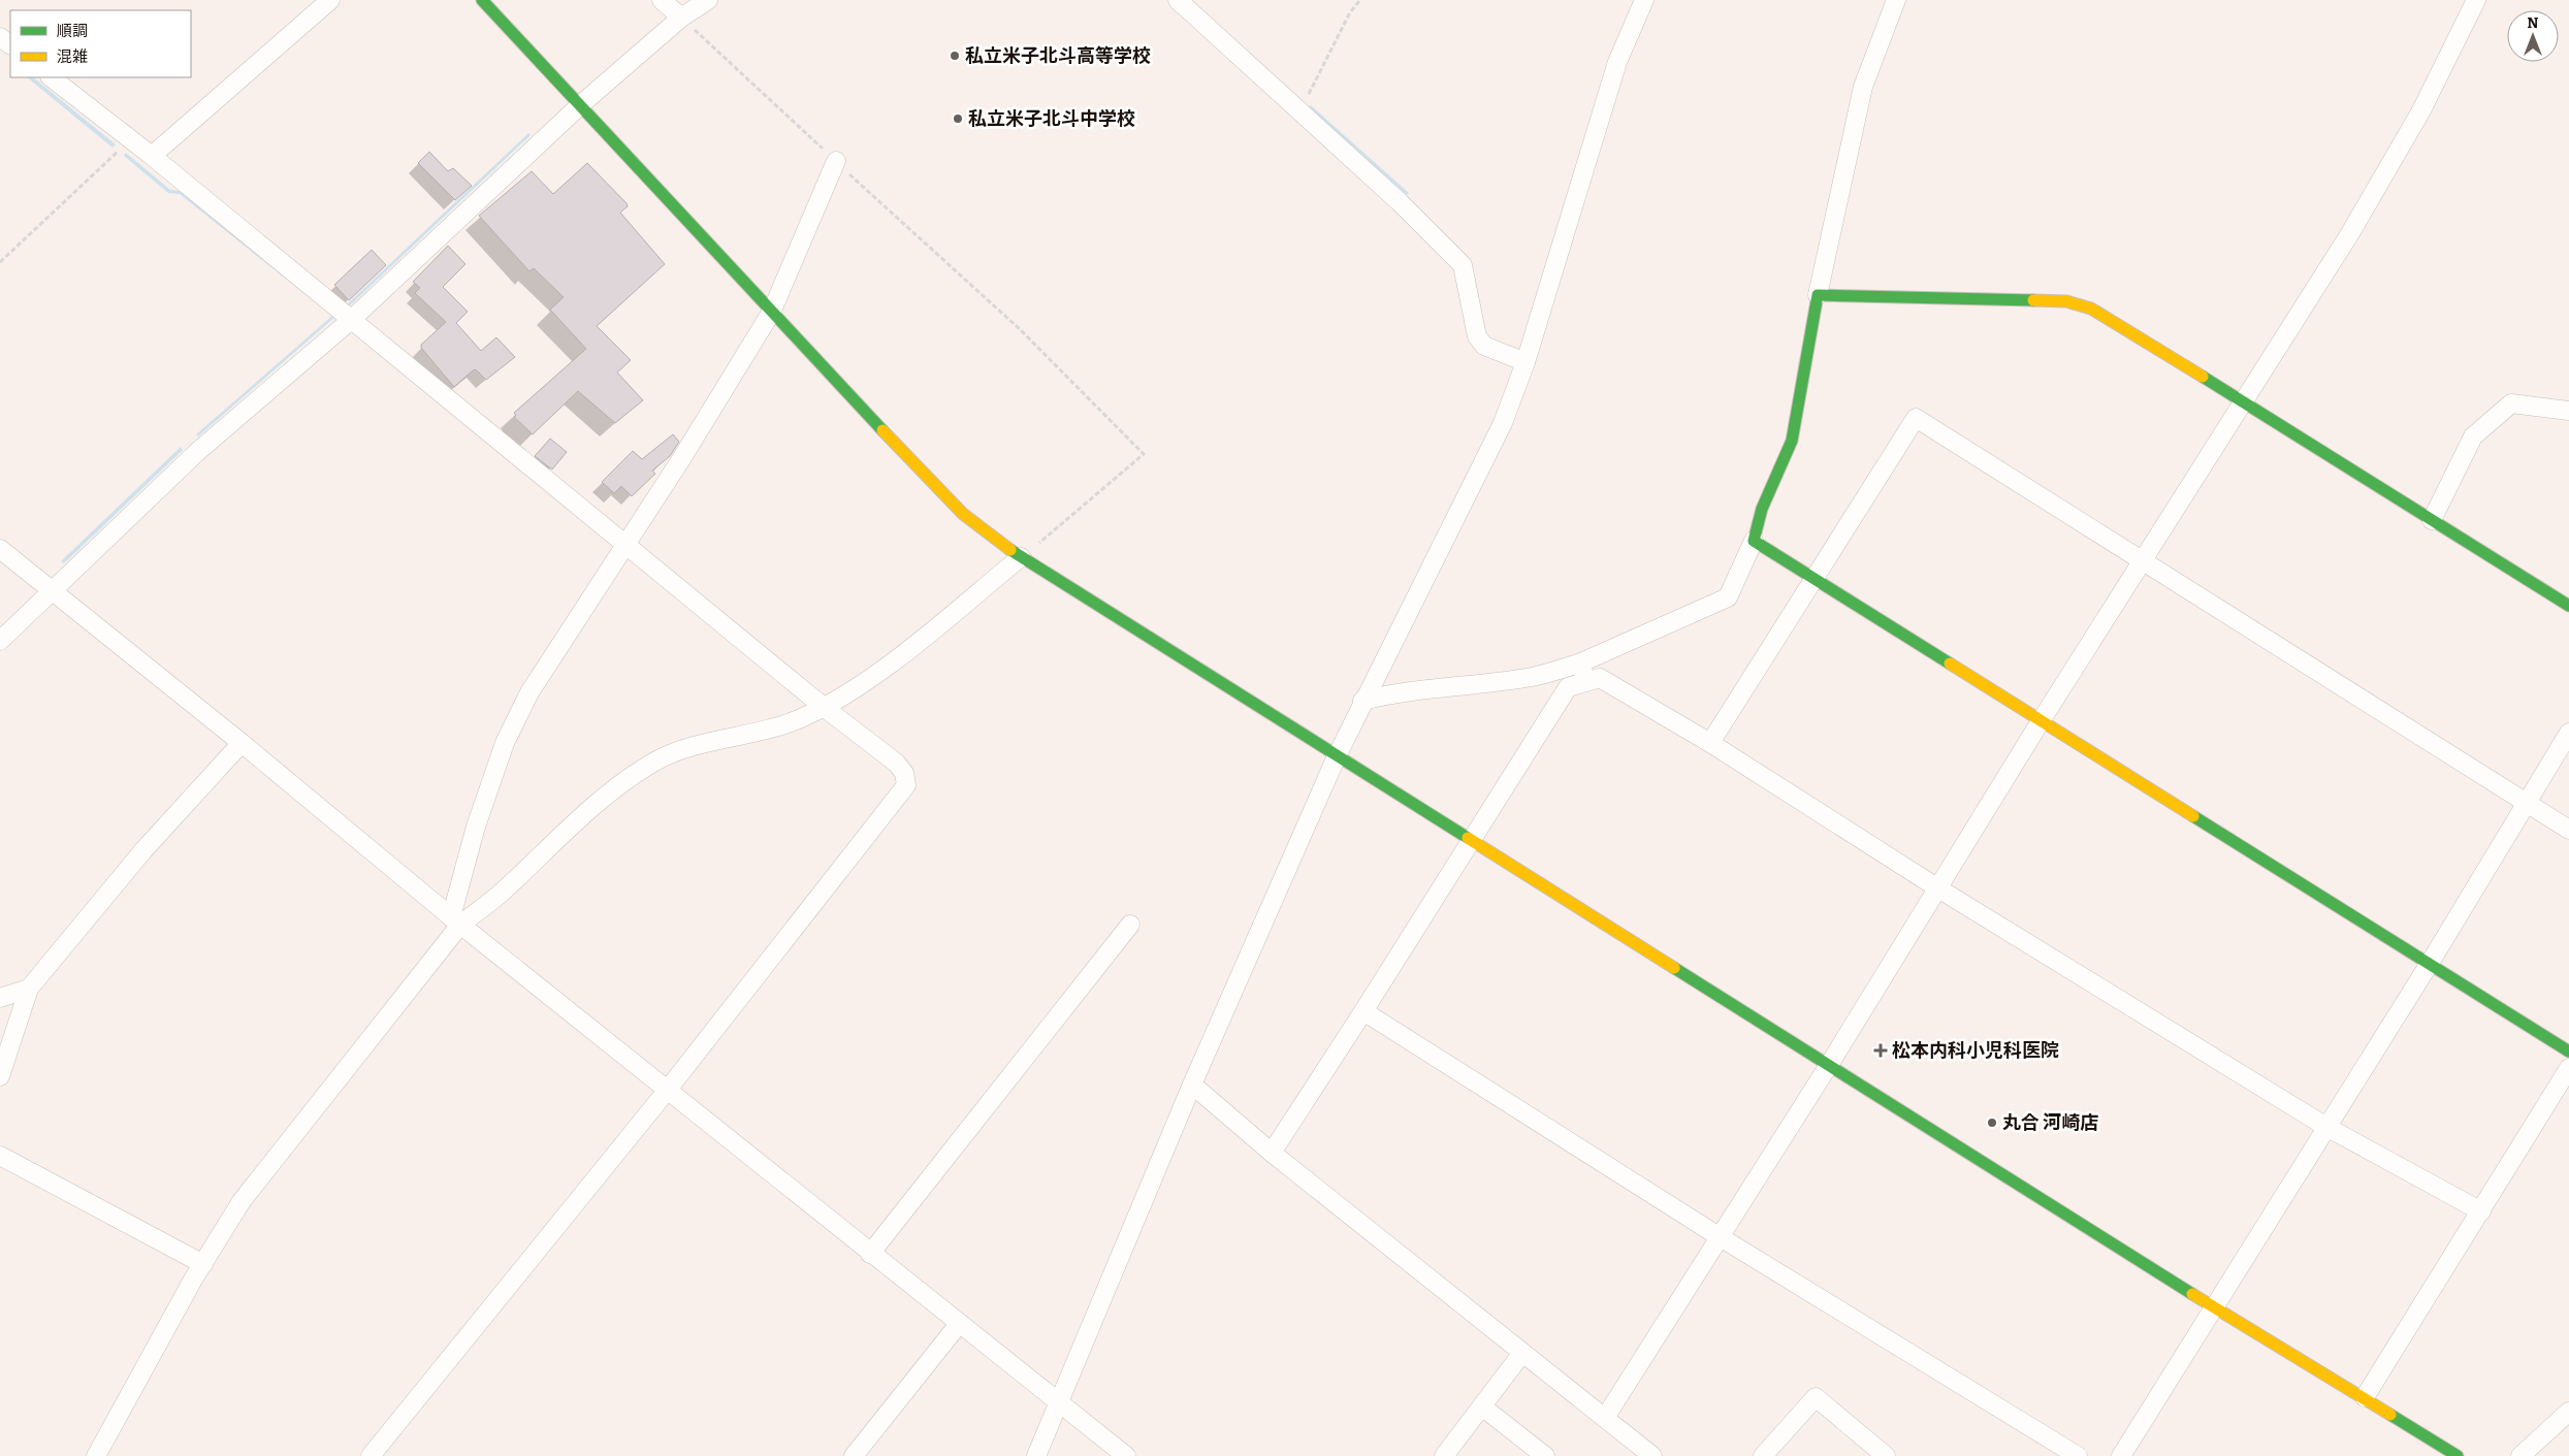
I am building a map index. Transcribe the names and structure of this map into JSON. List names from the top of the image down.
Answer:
{
  "places": {
    "other": ["私立米子北斗高等学校", "私立米子北斗中学校", "丸合 河崎店"],
    "health": ["松本内科小児科医院"]
  },
  "legend": ["順調", "混雑"],
  "north": "top"
}
